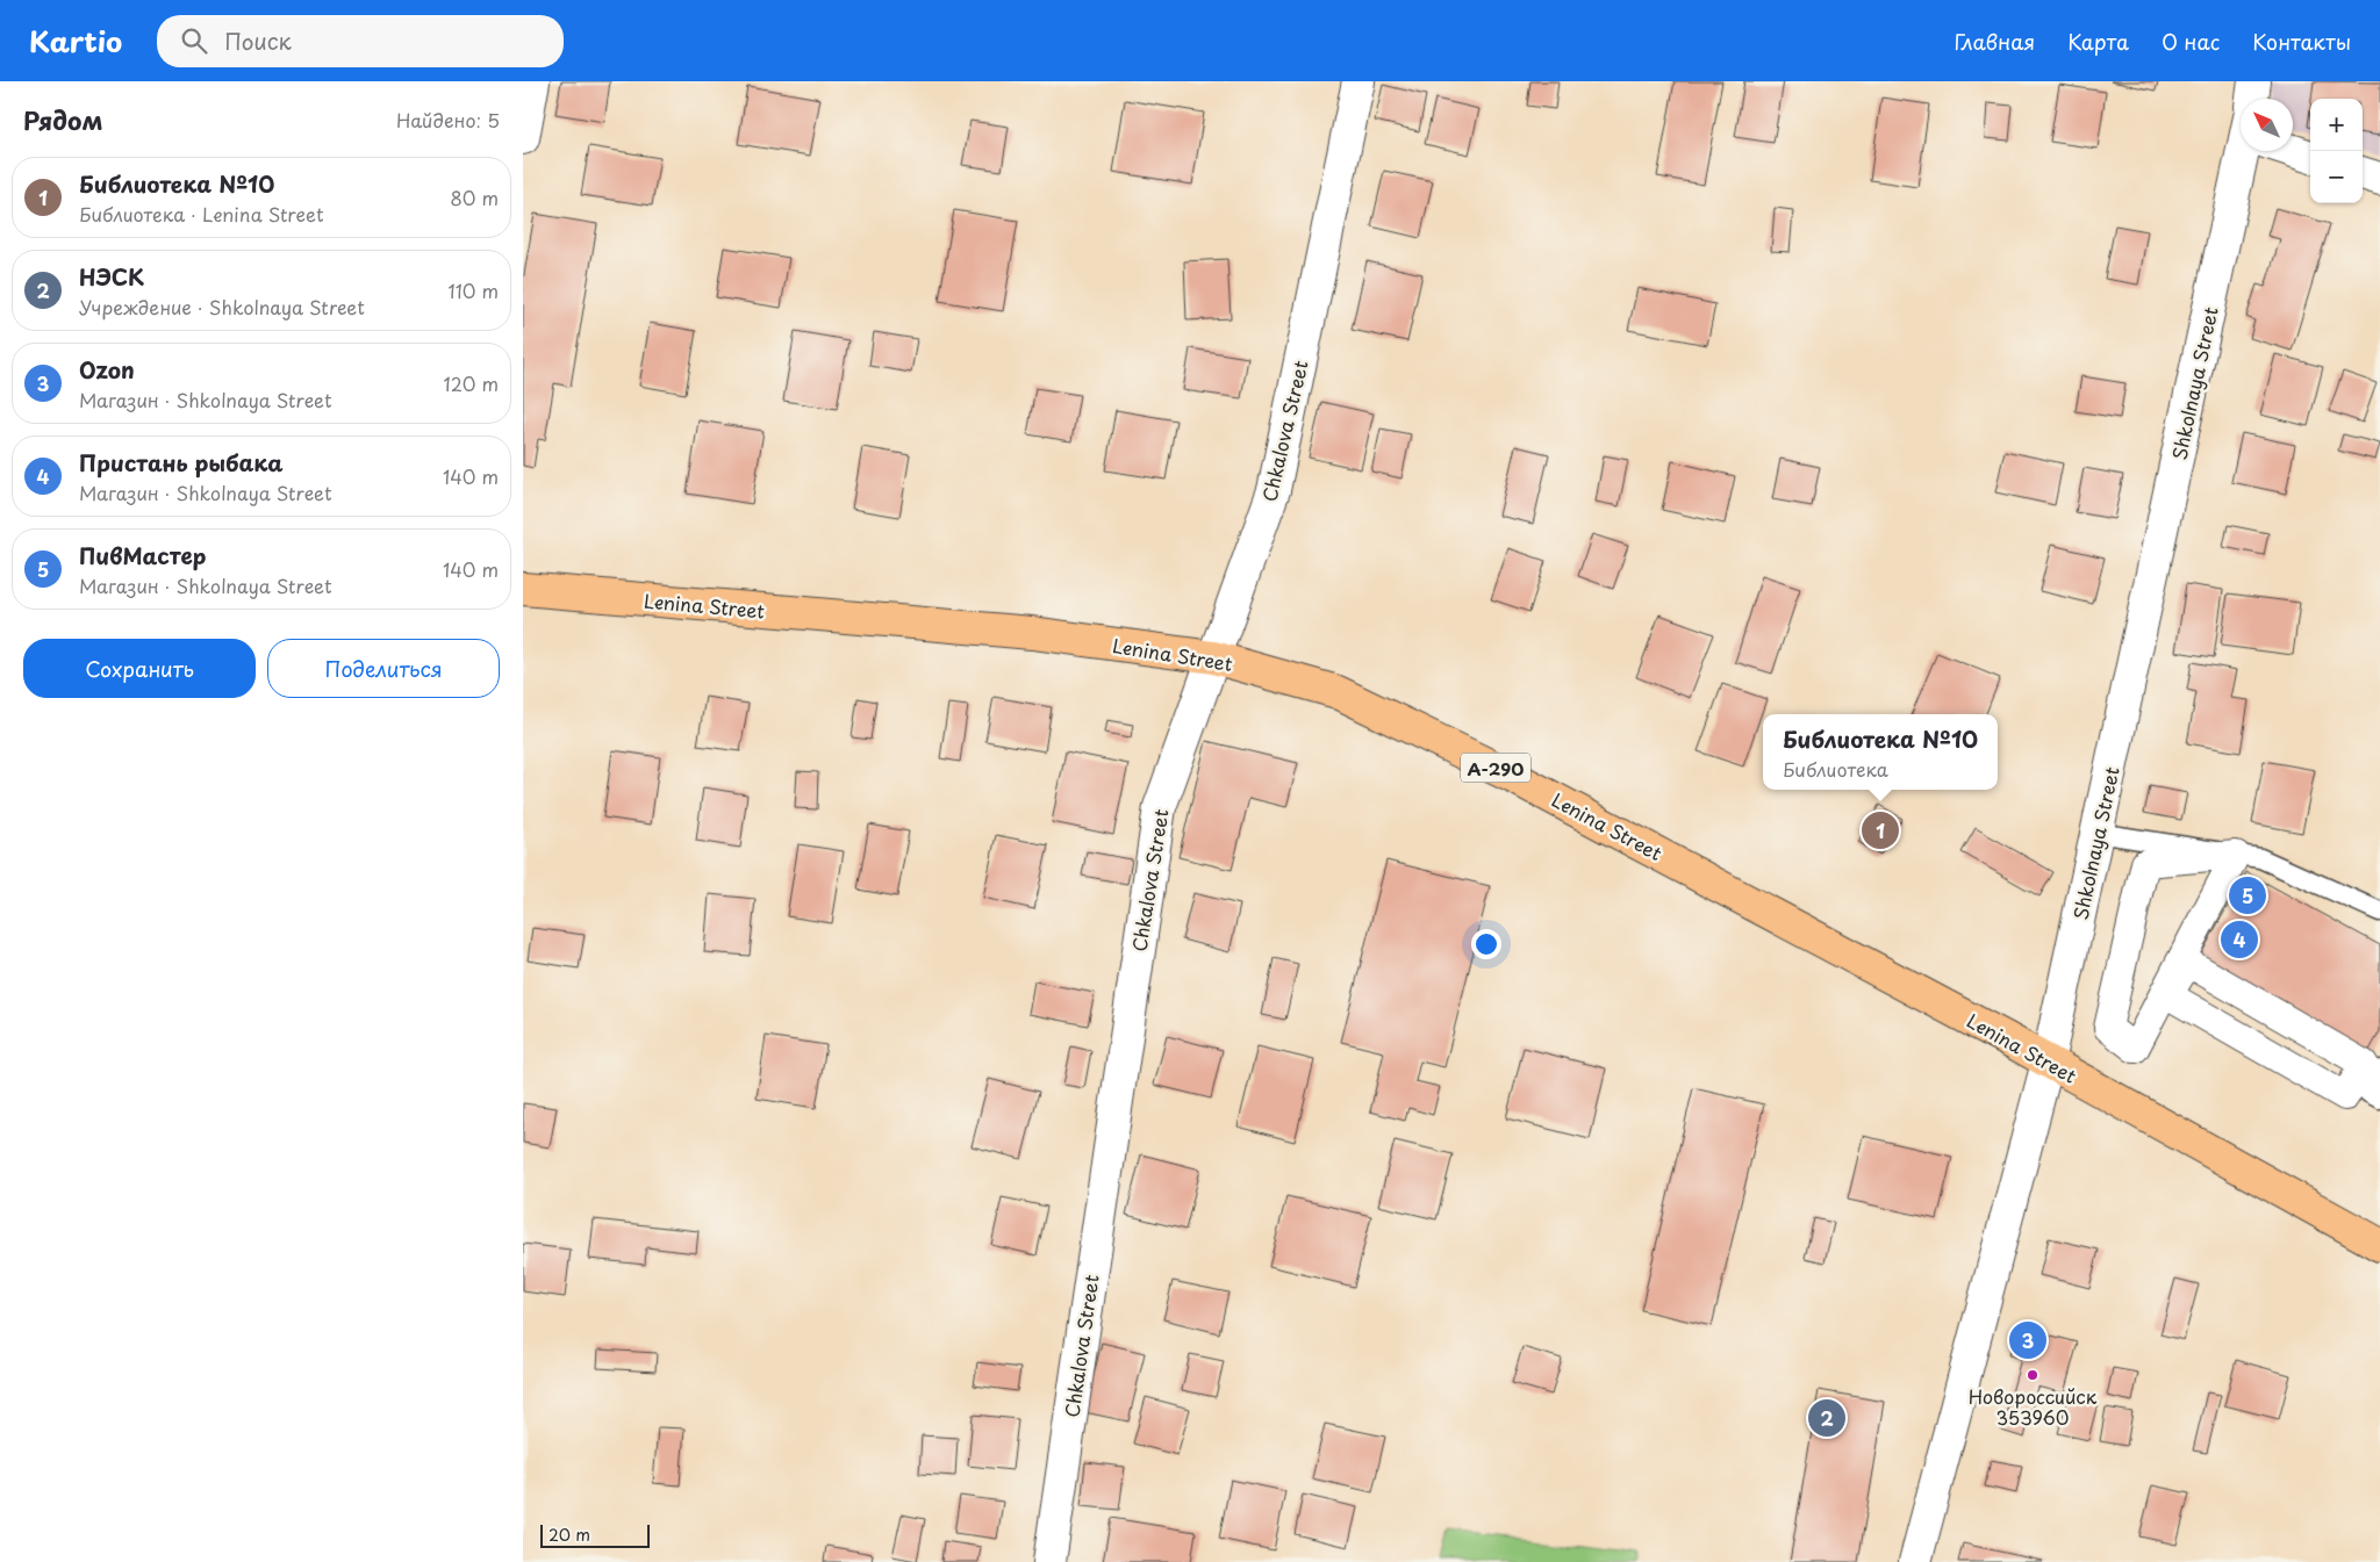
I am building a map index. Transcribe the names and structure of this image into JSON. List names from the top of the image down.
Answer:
{
  "streets": {
    "highway": ["Lenina Street", "А-290"],
    "street": ["Shkolnaya Street", "Chkalova Street"]
  },
  "crossings": [
    ["Shkolnaya Street", "Lenina Street"],
    ["Chkalova Street", "Lenina Street"]
  ],
  "places": ["Новороссийск 353960"],
  "scale_bar": "20 m",
  "north": "top left",
  "page": {
    "header": "Kartio",
    "search": "Поиск",
    "nav": [
      "Главная",
      "Карта",
      "О нас",
      "Контакты"
    ],
    "heading": ["Рядом", "Найдено: 5"],
    "map_buttons": ["+", "−"],
    "list": [
      {
        "mark": "1",
        "name": "Библиотека №10",
        "note": "Библиотека · Lenina Street",
        "value": "80 m"
      },
      {
        "mark": "2",
        "name": "НЭСК",
        "note": "Учреждение · Shkolnaya Street",
        "value": "110 m"
      },
      {
        "mark": "3",
        "name": "Ozon",
        "note": "Магазин · Shkolnaya Street",
        "value": "120 m"
      },
      {
        "mark": "4",
        "name": "Пристань рыбака",
        "note": "Магазин · Shkolnaya Street",
        "value": "140 m"
      },
      {
        "mark": "5",
        "name": "ПивМастер",
        "note": "Магазин · Shkolnaya Street",
        "value": "140 m"
      }
    ],
    "buttons": ["Сохранить", "Поделиться"],
    "popup": ["Библиотека №10", "Библиотека"],
    "pins": [
      "1",
      "5",
      "4",
      "3",
      "2"
    ],
    "scale": "20 m"
  }
}
